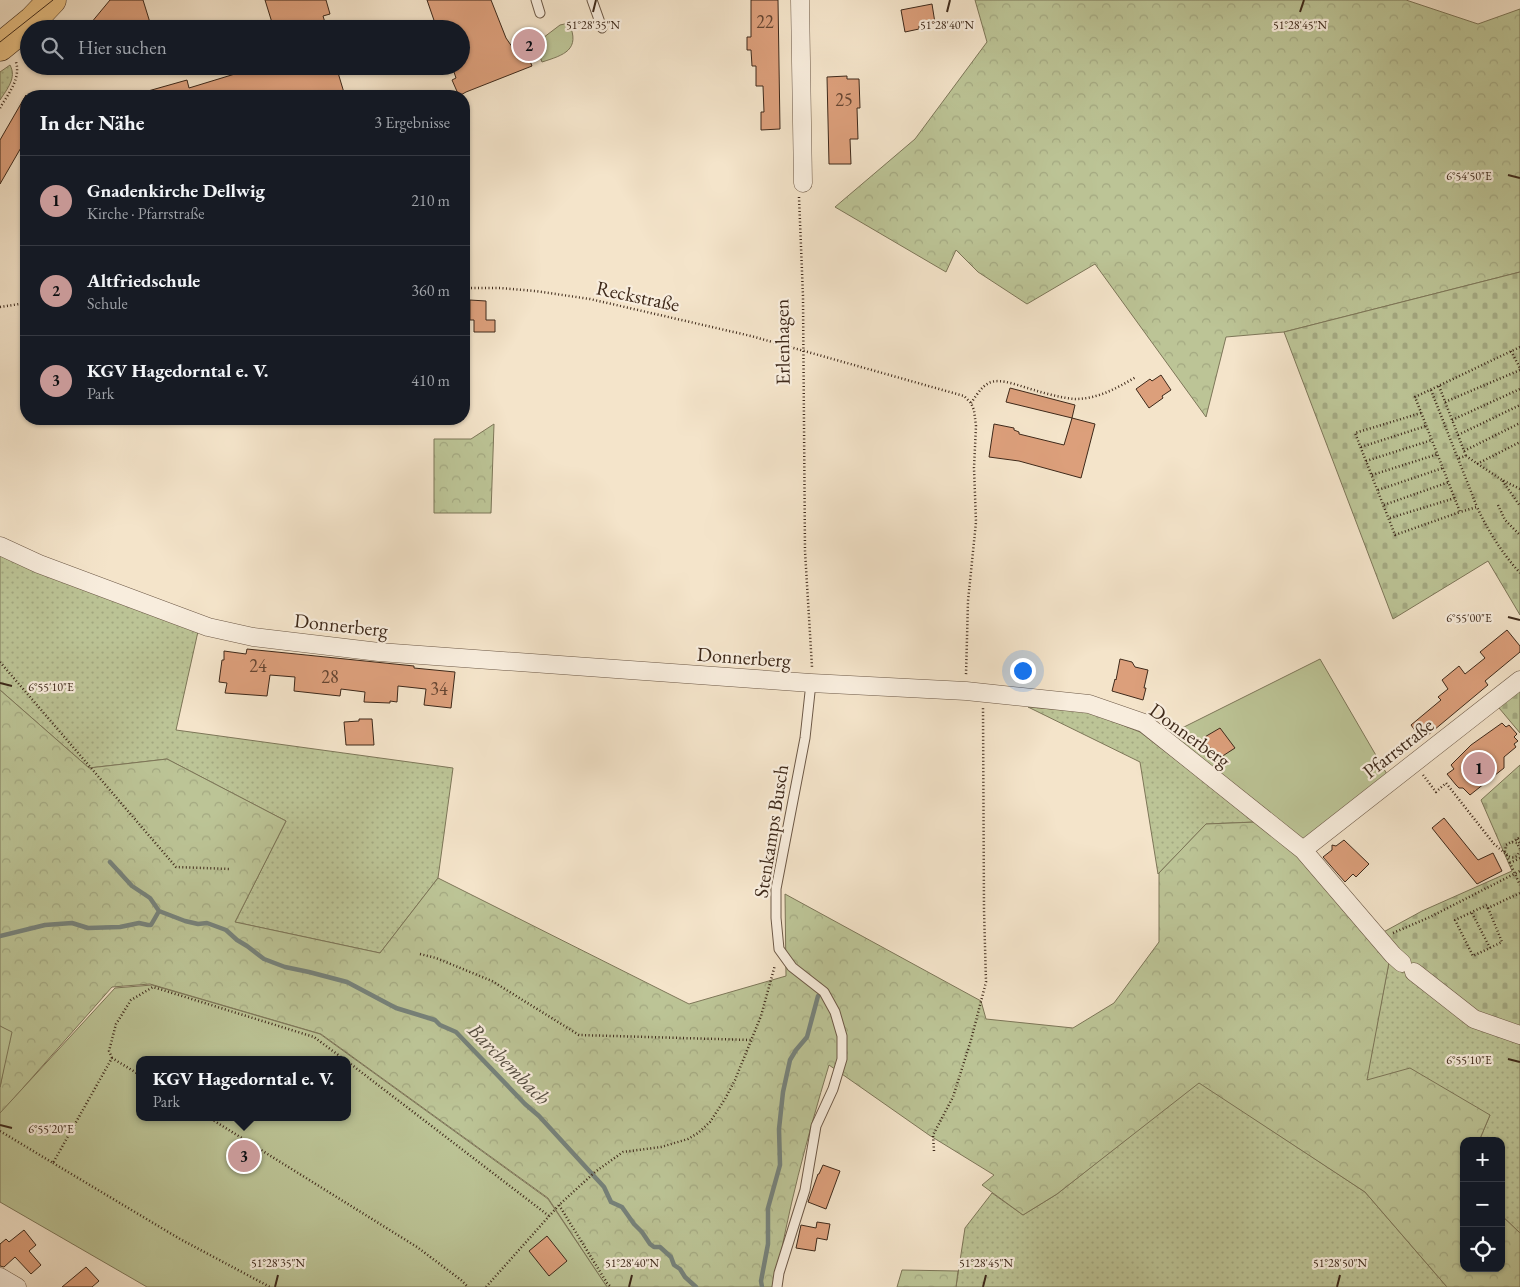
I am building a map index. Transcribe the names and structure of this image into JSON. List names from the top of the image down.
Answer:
{
  "streets": {
    "street": ["Donnerberg", "Pfarrstraße"],
    "lane": ["Stenkamps Busch"],
    "path": ["Reckstraße", "Erlenhagen"]
  },
  "crossings": [
    ["Reckstraße", "Erlenhagen"],
    ["Erlenhagen", "Donnerberg"],
    ["Erlenhagen", "Stenkamps Busch"],
    ["Donnerberg", "Pfarrstraße"],
    ["Donnerberg", "Stenkamps Busch"]
  ],
  "water": ["Barchembach"],
  "house_numbers": [
    "22",
    "25",
    "24",
    "28",
    "34"
  ],
  "page": {
    "search": "Hier suchen",
    "pins": ["2", "1", "3"],
    "heading": ["In der Nähe", "3 Ergebnisse"],
    "list": [
      {
        "mark": "1",
        "name": "Gnadenkirche Dellwig",
        "note": "Kirche · Pfarrstraße",
        "value": "210 m"
      },
      {
        "mark": "2",
        "name": "Altfriedschule",
        "note": "Schule",
        "value": "360 m"
      },
      {
        "mark": "3",
        "name": "KGV Hagedorntal e. V.",
        "note": "Park",
        "value": "410 m"
      }
    ],
    "popup": ["KGV Hagedorntal e. V.", "Park"],
    "map_buttons": ["+", "−"]
  },
  "coordinates": [
    "51°28'35\"N",
    "51°28'40\"N",
    "51°28'45\"N",
    "6°54'50\"E",
    "6°55'00\"E",
    "6°55'10\"E",
    "6°55'20\"E",
    "51°28'50\"N"
  ]
}
